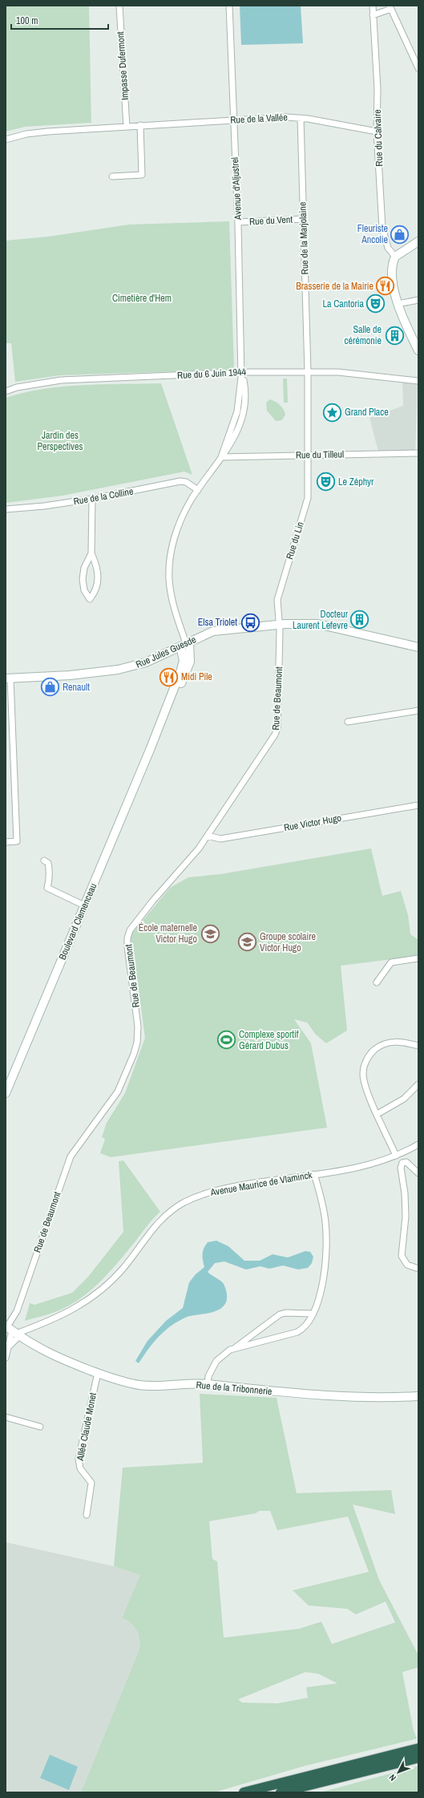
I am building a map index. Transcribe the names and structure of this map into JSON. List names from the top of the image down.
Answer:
{
  "streets": {
    "street": [
      "Impasse Dufermont",
      "Rue de la Vallée",
      "Rue du Calvaire",
      "Avenue d'Aljustrel",
      "Rue du Vent",
      "Rue de la Marjolaine",
      "Rue du 6 Juin 1944",
      "Rue du Tilleul",
      "Rue de la Colline",
      "Rue du Lin",
      "Rue Jules Guesde",
      "Rue de Beaumont",
      "Rue Victor Hugo",
      "Boulevard Clemenceau",
      "Avenue Maurice de Vlaminck",
      "Rue de la Tribonnerie",
      "Allée Claude Monet"
    ]
  },
  "crossings": [
    ["Impasse Dufermont", "Rue de la Vallée"],
    ["Rue de la Vallée", "Rue du Calvaire"],
    ["Rue de la Vallée", "Avenue d'Aljustrel"],
    ["Rue de la Vallée", "Rue de la Marjolaine"],
    ["Avenue d'Aljustrel", "Rue du Vent"],
    ["Avenue d'Aljustrel", "Rue du 6 Juin 1944"],
    ["Avenue d'Aljustrel", "Rue du Tilleul"],
    ["Avenue d'Aljustrel", "Rue de la Colline"],
    ["Avenue d'Aljustrel", "Rue Jules Guesde"],
    ["Avenue d'Aljustrel", "Boulevard Clemenceau"],
    ["Rue du Vent", "Rue de la Marjolaine"],
    ["Rue de la Marjolaine", "Rue du 6 Juin 1944"],
    ["Rue de la Marjolaine", "Rue du Tilleul"],
    ["Rue de la Marjolaine", "Rue du Lin"],
    ["Rue du Tilleul", "Rue du Lin"],
    ["Rue du Lin", "Rue Jules Guesde"],
    ["Rue du Lin", "Rue de Beaumont"],
    ["Rue Jules Guesde", "Rue de Beaumont"],
    ["Rue Jules Guesde", "Boulevard Clemenceau"],
    ["Rue de Beaumont", "Rue Victor Hugo"],
    ["Rue de Beaumont", "Avenue Maurice de Vlaminck"],
    ["Rue de Beaumont", "Rue de la Tribonnerie"],
    ["Avenue Maurice de Vlaminck", "Rue de la Tribonnerie"],
    ["Rue de la Tribonnerie", "Allée Claude Monet"]
  ],
  "parks": ["Cimetière d'Hem", "Jardin des Perspectives"],
  "places": {
    "shop": ["Fleuriste Ancolie", "Renault"],
    "restaurant": ["Brasserie de la Mairie", "Midi Pile"],
    "theatre": ["La Cantoria", "Le Zéphyr"],
    "building": ["Salle de cérémonie", "Docteur Laurent Lefevre"],
    "place": ["Grand Place"],
    "bus stop": ["Elsa Triolet"],
    "school or university": ["École maternelle Victor Hugo", "Groupe scolaire Victor Hugo"],
    "sports": ["Complexe sportif Gérard Dubus"]
  },
  "scale_bar": "100 m",
  "north": "bottom left"
}
